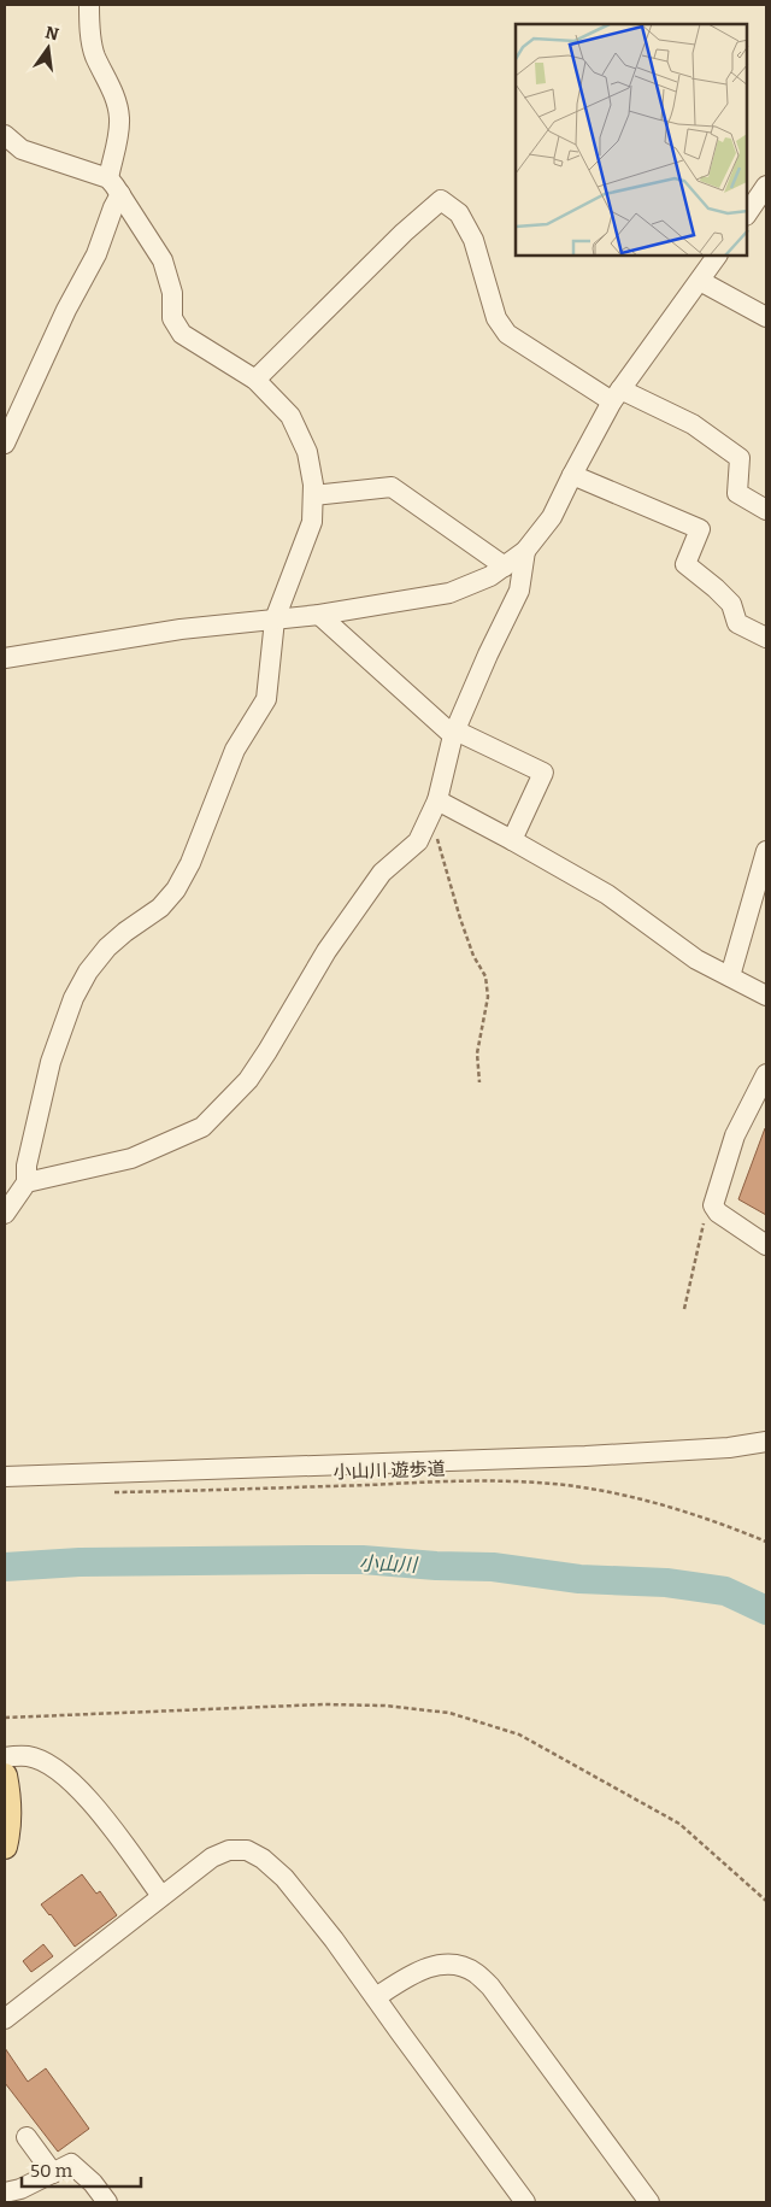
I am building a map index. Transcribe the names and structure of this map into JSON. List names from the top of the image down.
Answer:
{
  "streets": {
    "path": ["小山川 遊歩道"]
  },
  "water": ["小山川"],
  "scale_bar": "50 m",
  "north": "top"
}
